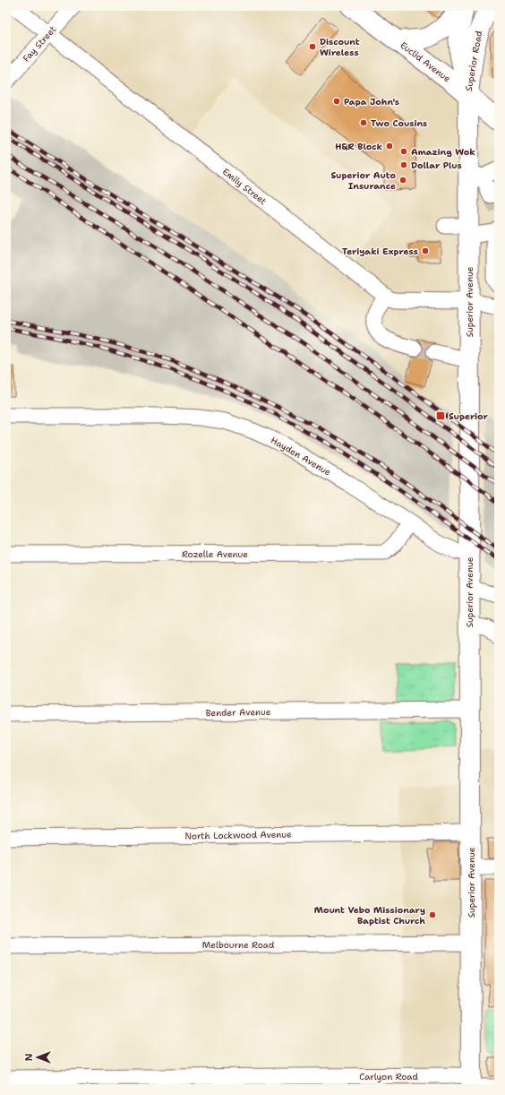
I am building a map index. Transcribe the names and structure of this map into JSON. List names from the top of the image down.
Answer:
{
  "streets": {
    "main road": ["Superior Road", "Euclid Avenue", "Superior Avenue"],
    "street": [
      "Fay Street",
      "Emily Street",
      "Hayden Avenue",
      "Rozelle Avenue",
      "Bender Avenue",
      "North Lockwood Avenue",
      "Melbourne Road",
      "Carlyon Road"
    ]
  },
  "crossings": [
    ["Fay Street", "Emily Street"],
    ["Superior Road", "Euclid Avenue"],
    ["Superior Road", "Superior Avenue"],
    ["Euclid Avenue", "Superior Avenue"],
    ["Emily Street", "Superior Avenue"],
    ["Superior Avenue", "Hayden Avenue"],
    ["Superior Avenue", "Bender Avenue"],
    ["Superior Avenue", "North Lockwood Avenue"],
    ["Superior Avenue", "Melbourne Road"],
    ["Superior Avenue", "Carlyon Road"],
    ["Hayden Avenue", "Rozelle Avenue"]
  ],
  "places": {
    "other": [
      "Discount Wireless",
      "Papa John's",
      "Two Cousins",
      "H&R Block",
      "Amazing Wok",
      "Dollar Plus",
      "Superior Auto Insurance",
      "Teriyaki Express",
      "Mount Vebo Missionary Baptist Church"
    ],
    "transit": ["Superior"]
  },
  "north": "left"
}
